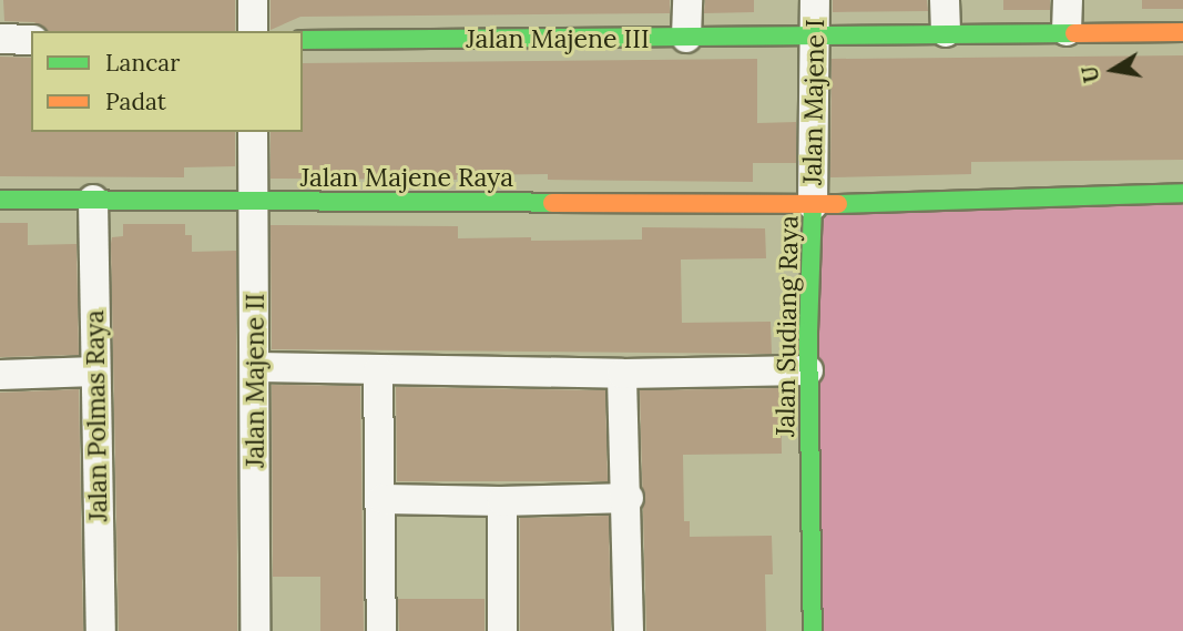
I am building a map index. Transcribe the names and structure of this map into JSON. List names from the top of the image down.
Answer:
{
  "streets": {
    "street": [
      "Jalan Majene III",
      "Jalan Majene I",
      "Jalan Majene Raya",
      "Jalan Sudiang Raya",
      "Jalan Majene II",
      "Jalan Polmas Raya"
    ]
  },
  "crossings": [
    ["Jalan Majene III", "Jalan Majene I"],
    ["Jalan Majene I", "Jalan Majene Raya"],
    ["Jalan Majene I", "Jalan Sudiang Raya"],
    ["Jalan Majene Raya", "Jalan Sudiang Raya"],
    ["Jalan Majene Raya", "Jalan Majene II"],
    ["Jalan Majene Raya", "Jalan Polmas Raya"]
  ],
  "legend": ["Lancar", "Padat"],
  "north": "left"
}
